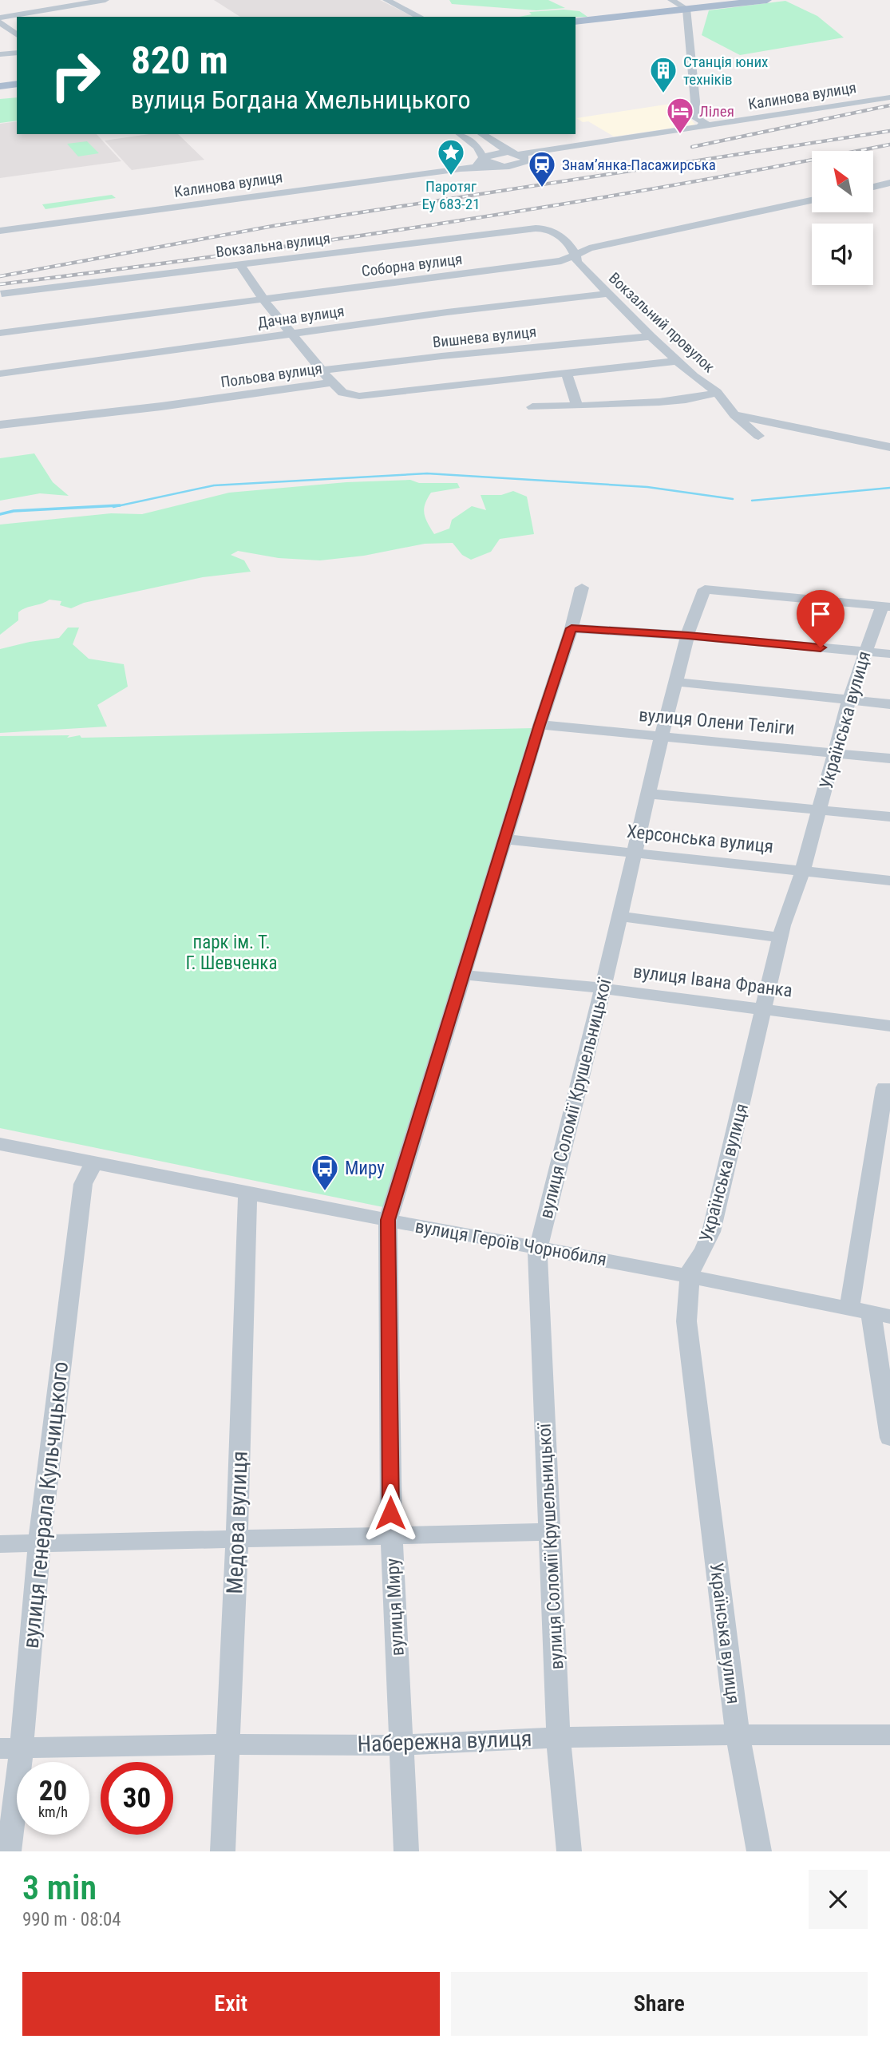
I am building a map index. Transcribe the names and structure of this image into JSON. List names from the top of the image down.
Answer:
{
  "streets": {
    "street": [
      "Калинова вулиця",
      "Вокзальна вулиця",
      "Соборна вулиця",
      "Дачна вулиця",
      "Вокзальний провулок",
      "Вишнева вулиця",
      "Польова вулиця",
      "Українська вулиця",
      "вулиця Олени Теліги",
      "Херсонська вулиця",
      "вулиця Івана Франка",
      "вулиця Соломії Крушельницької",
      "вулиця Героїв Чорнобиля",
      "вулиця генерала Кульчицького",
      "Медова вулиця",
      "вулиця Миру",
      "Набережна вулиця"
    ]
  },
  "crossings": [
    ["Вокзальна вулиця", "Вокзальний провулок"],
    ["Соборна вулиця", "Вокзальний провулок"],
    ["Дачна вулиця", "Вокзальний провулок"],
    ["Вокзальний провулок", "Вишнева вулиця"],
    ["Вокзальний провулок", "Польова вулиця"],
    ["Українська вулиця", "вулиця Олени Теліги"],
    ["Українська вулиця", "Херсонська вулиця"],
    ["Українська вулиця", "вулиця Івана Франка"],
    ["Українська вулиця", "вулиця Соломії Крушельницької"],
    ["Українська вулиця", "вулиця Героїв Чорнобиля"],
    ["Українська вулиця", "Набережна вулиця"],
    ["вулиця Олени Теліги", "вулиця Соломії Крушельницької"],
    ["вулиця Олени Теліги", "вулиця Миру"],
    ["Херсонська вулиця", "вулиця Соломії Крушельницької"],
    ["Херсонська вулиця", "вулиця Миру"],
    ["вулиця Івана Франка", "вулиця Соломії Крушельницької"],
    ["вулиця Івана Франка", "вулиця Миру"],
    ["вулиця Соломії Крушельницької", "вулиця Героїв Чорнобиля"],
    ["вулиця Соломії Крушельницької", "Набережна вулиця"],
    ["вулиця Героїв Чорнобиля", "вулиця генерала Кульчицького"],
    ["вулиця Героїв Чорнобиля", "Медова вулиця"],
    ["вулиця Героїв Чорнобиля", "вулиця Миру"],
    ["вулиця генерала Кульчицького", "Набережна вулиця"],
    ["Медова вулиця", "Набережна вулиця"],
    ["вулиця Миру", "Набережна вулиця"]
  ],
  "parks": ["парк ім. Т. Г. Шевченка"],
  "places": {
    "building": ["Станція юних техніків"],
    "hotel": ["Лілея"],
    "place": ["Паротяг Еу 683-21"],
    "station": ["Знам’янка-Пасажирська"],
    "bus stop": ["Миру"]
  },
  "north": "top left",
  "page": {
    "turn": ["820 m", "вулиця Богдана Хмельницького"],
    "speed": "20 km/h",
    "limit": "30",
    "heading": ["3 min", "990 m · 08:04"],
    "buttons": ["Exit", "Share"]
  }
}
